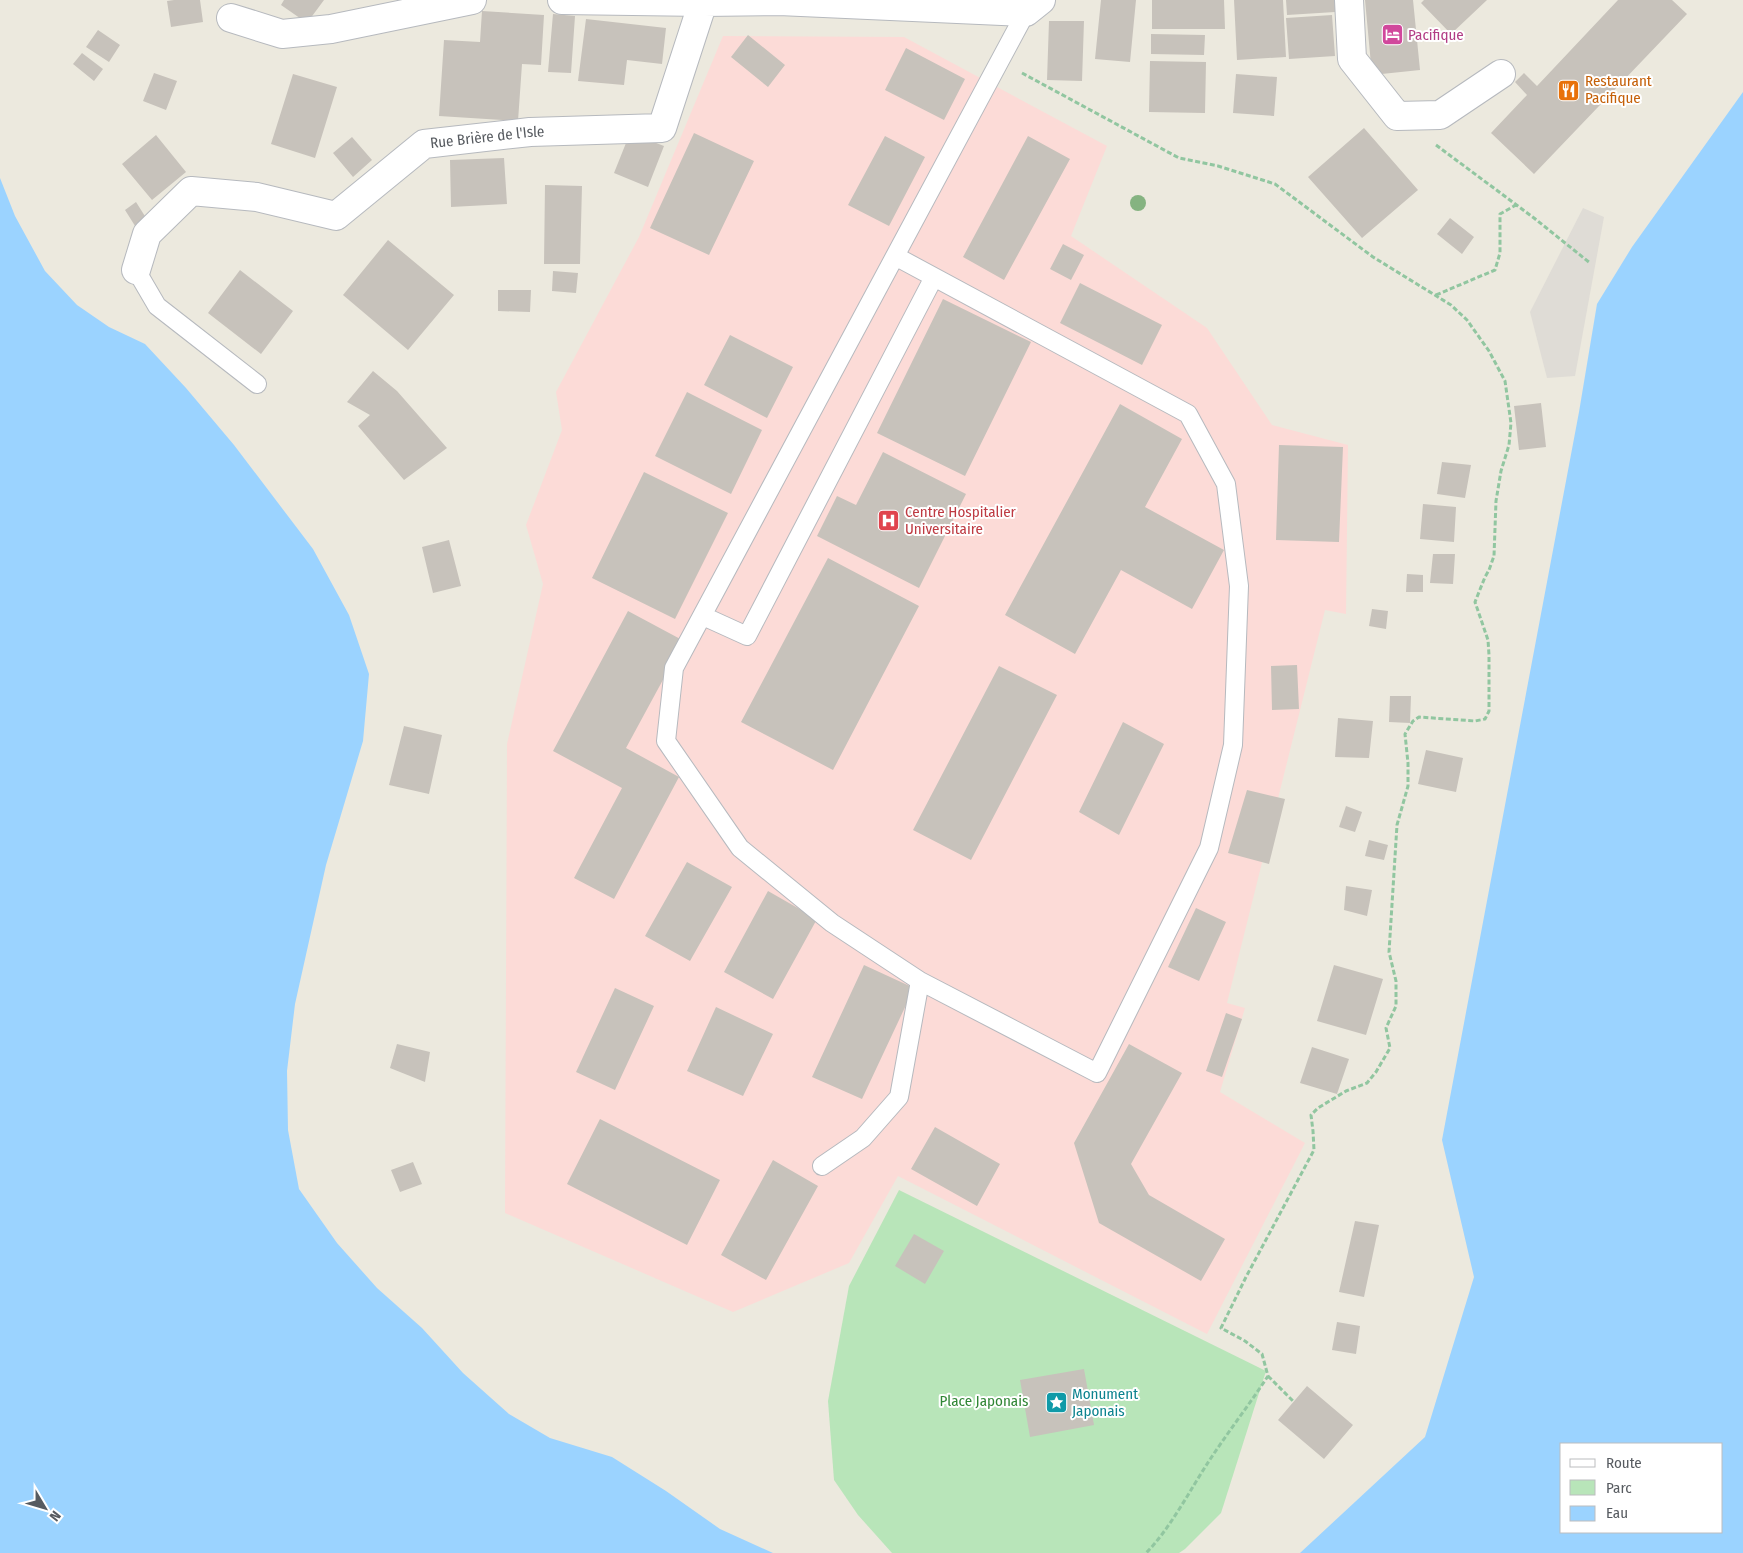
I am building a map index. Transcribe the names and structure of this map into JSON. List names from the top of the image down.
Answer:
{
  "streets": {
    "street": ["Rue Brière de l'Isle"]
  },
  "parks": ["Place Japonais"],
  "places": {
    "hotel": ["Pacifique"],
    "restaurant": ["Restaurant Pacifique"],
    "hospital": ["Centre Hospitalier Universitaire"],
    "place": ["Monument Japonais"]
  },
  "legend": ["Route", "Parc", "Eau"],
  "north": "bottom right"
}
